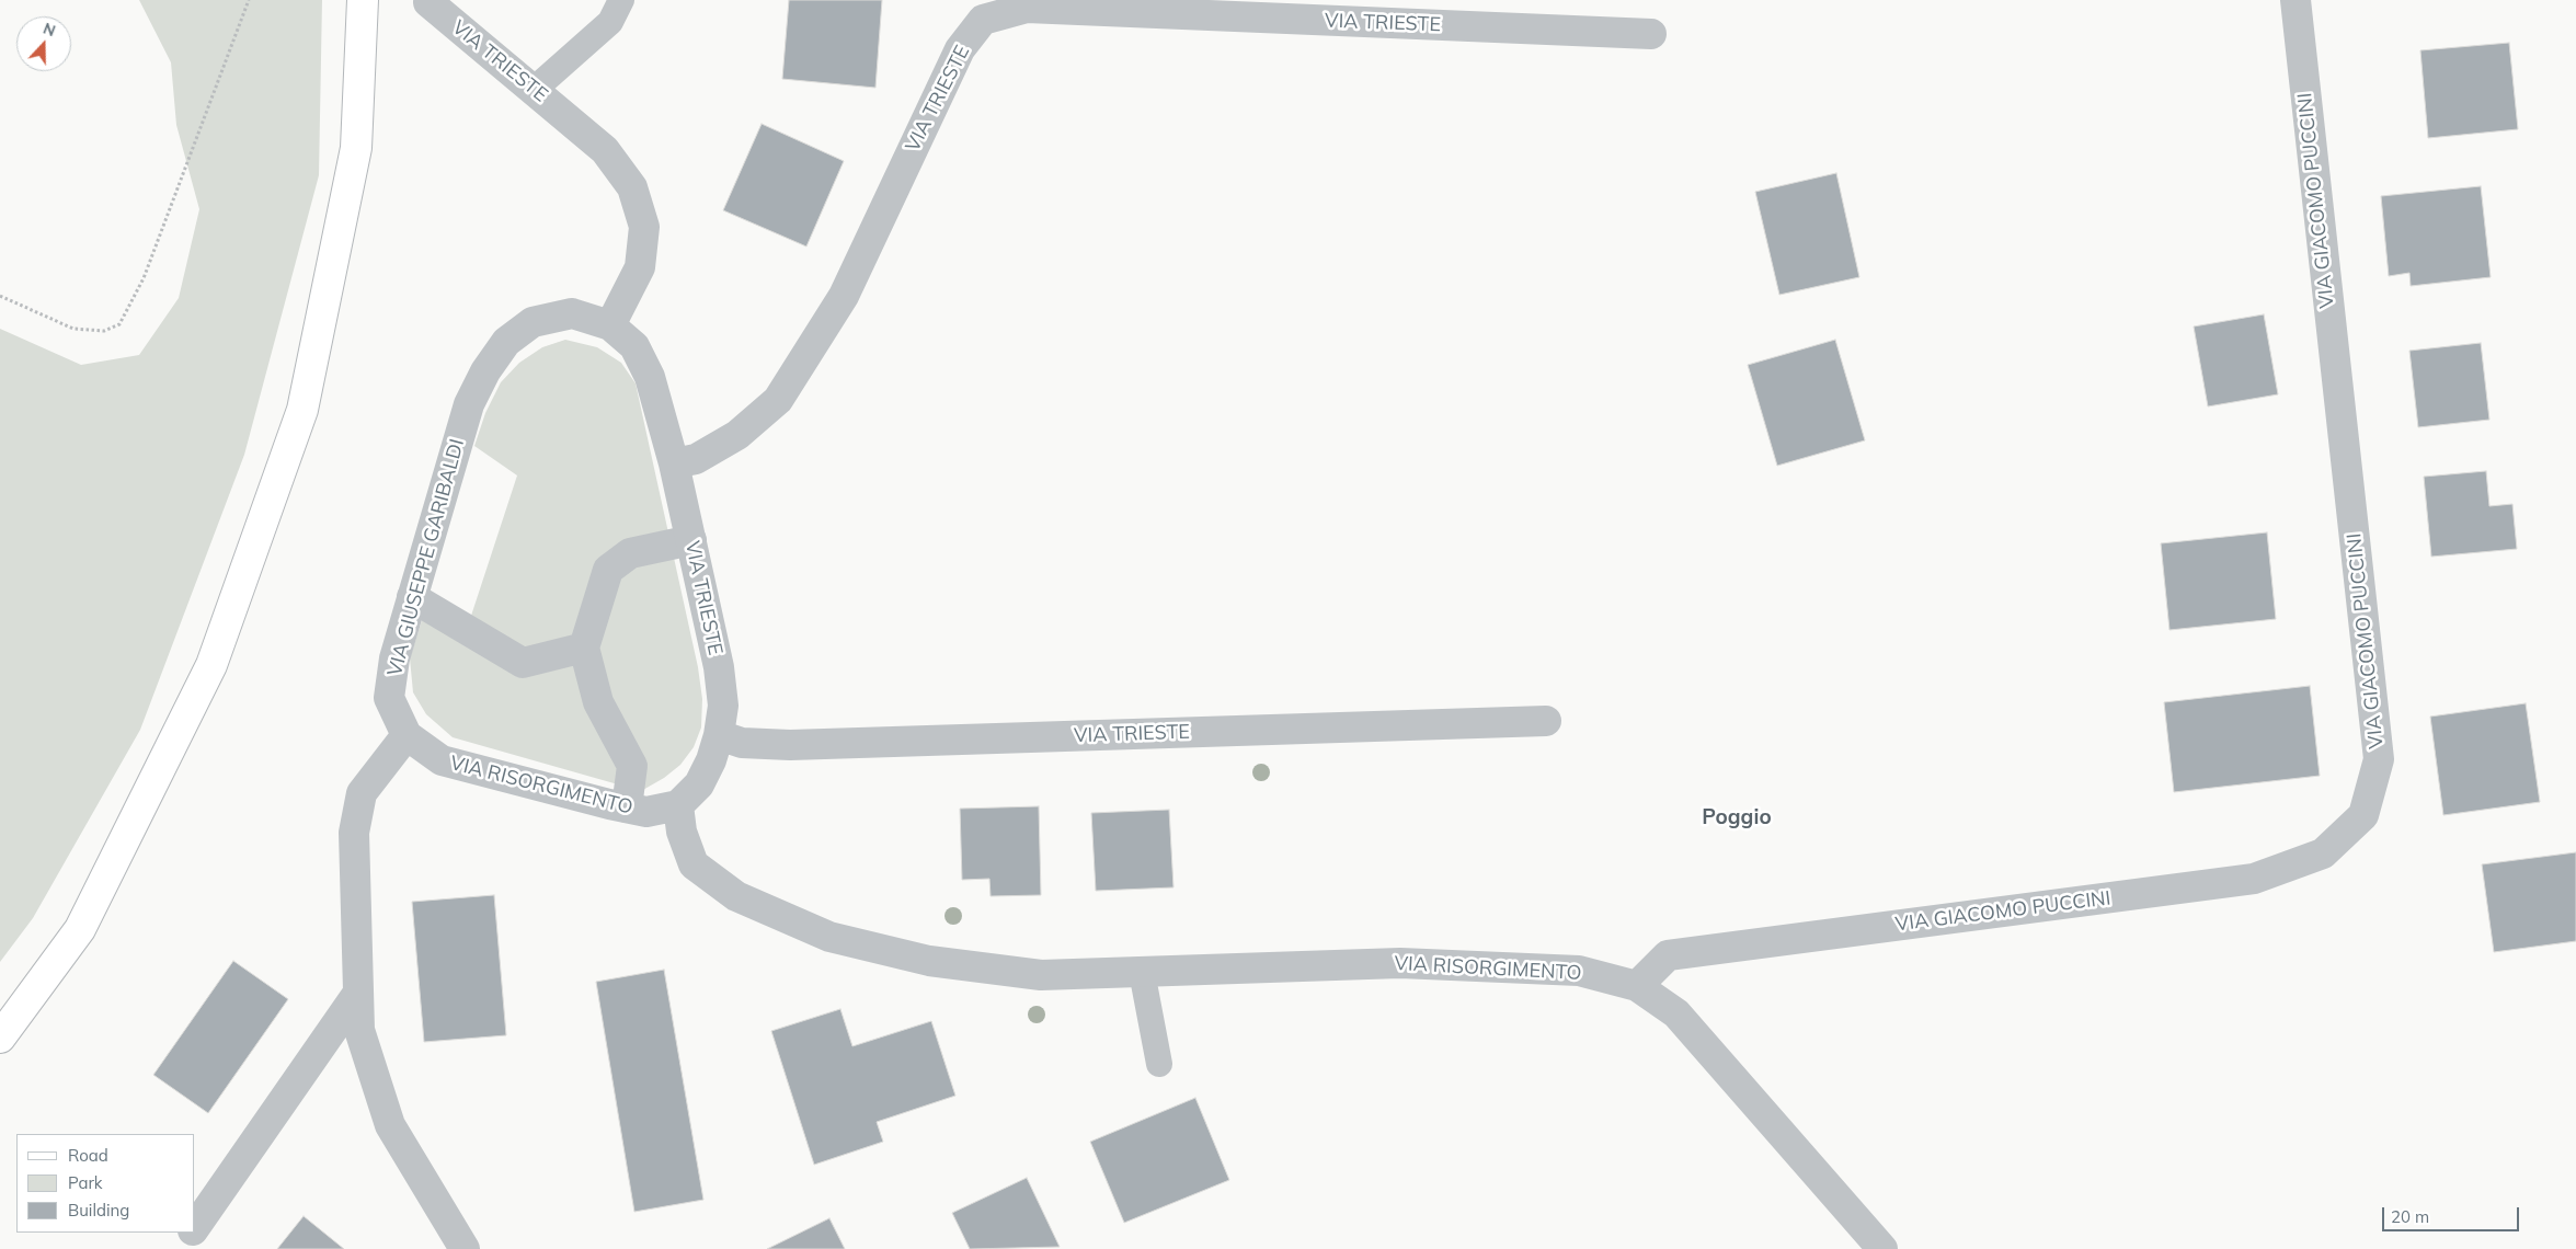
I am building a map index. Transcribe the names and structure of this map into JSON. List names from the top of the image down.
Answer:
{
  "streets": {
    "street": [
      "VIA TRIESTE",
      "VIA GIACOMO PUCCINI",
      "VIA GIUSEPPE GARIBALDI",
      "VIA RISORGIMENTO"
    ]
  },
  "crossings": [
    ["VIA TRIESTE", "VIA GIUSEPPE GARIBALDI"],
    ["VIA TRIESTE", "VIA RISORGIMENTO"],
    ["VIA GIACOMO PUCCINI", "VIA RISORGIMENTO"],
    ["VIA GIUSEPPE GARIBALDI", "VIA RISORGIMENTO"]
  ],
  "districts": ["Poggio"],
  "legend": ["Road", "Park", "Building"],
  "scale_bar": "20 m",
  "north": "top"
}
